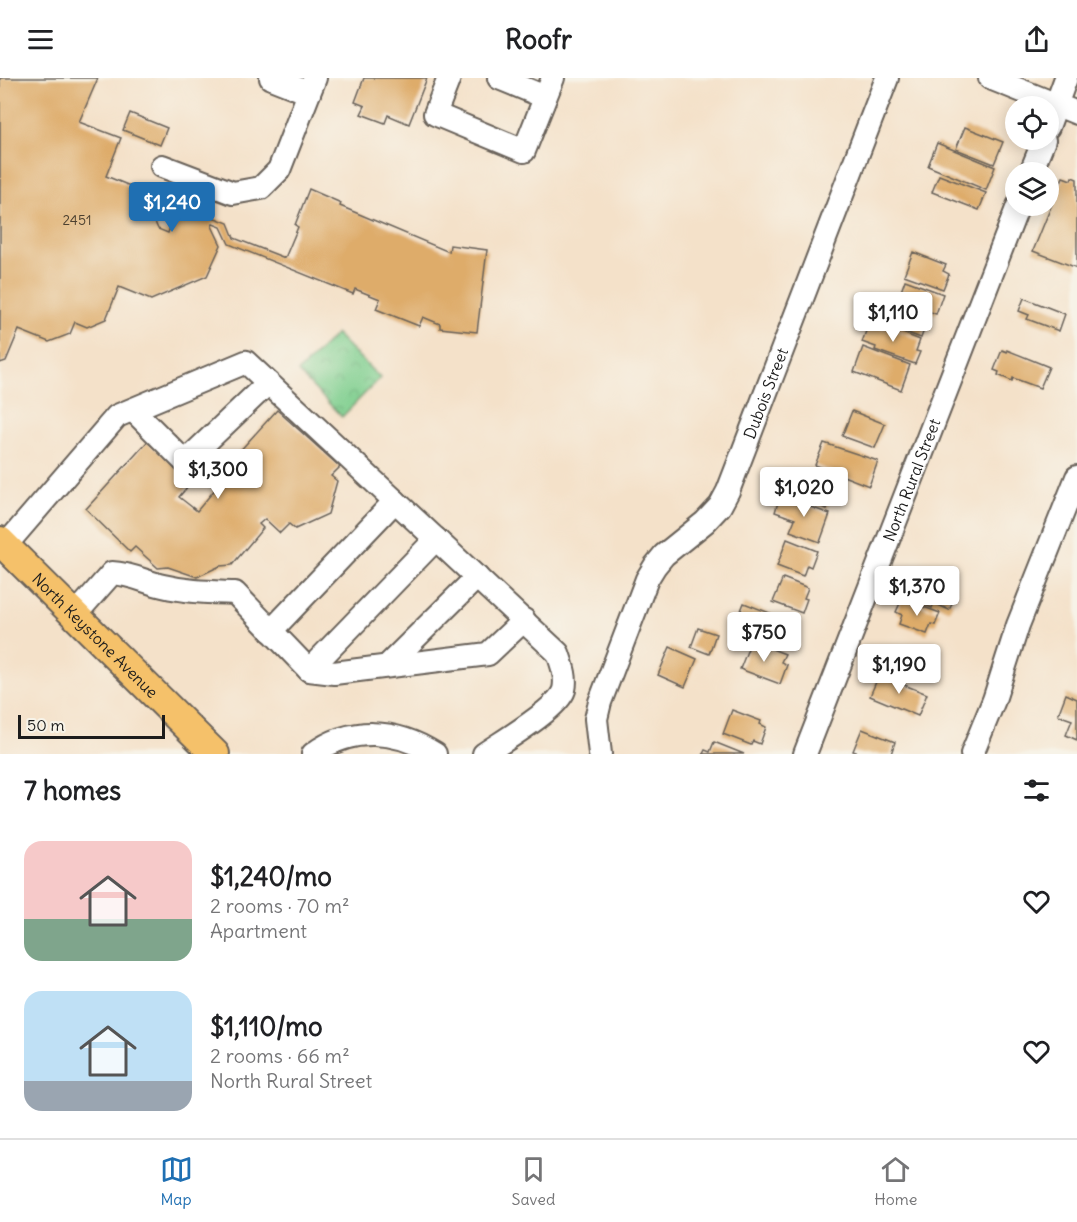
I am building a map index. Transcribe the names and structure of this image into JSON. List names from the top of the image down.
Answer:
{
  "streets": {
    "main road": ["North Keystone Avenue"],
    "street": ["Dubois Street", "North Rural Street"]
  },
  "house_numbers": ["2451"],
  "scale_bar": "50 m",
  "page": {
    "header": "Roofr",
    "price": [
      "$1,240",
      "$1,110",
      "$1,300",
      "$1,020",
      "$1,370",
      "$750",
      "$1,190"
    ],
    "scale": "50 m",
    "heading": "7 homes",
    "list": [
      {
        "name": "$1,240/mo",
        "note": "2 rooms · 70 m² · Apartment"
      },
      {
        "name": "$1,110/mo",
        "note": "2 rooms · 66 m² · North Rural Street"
      }
    ],
    "tabs": ["Map", "Saved", "Home"]
  }
}
